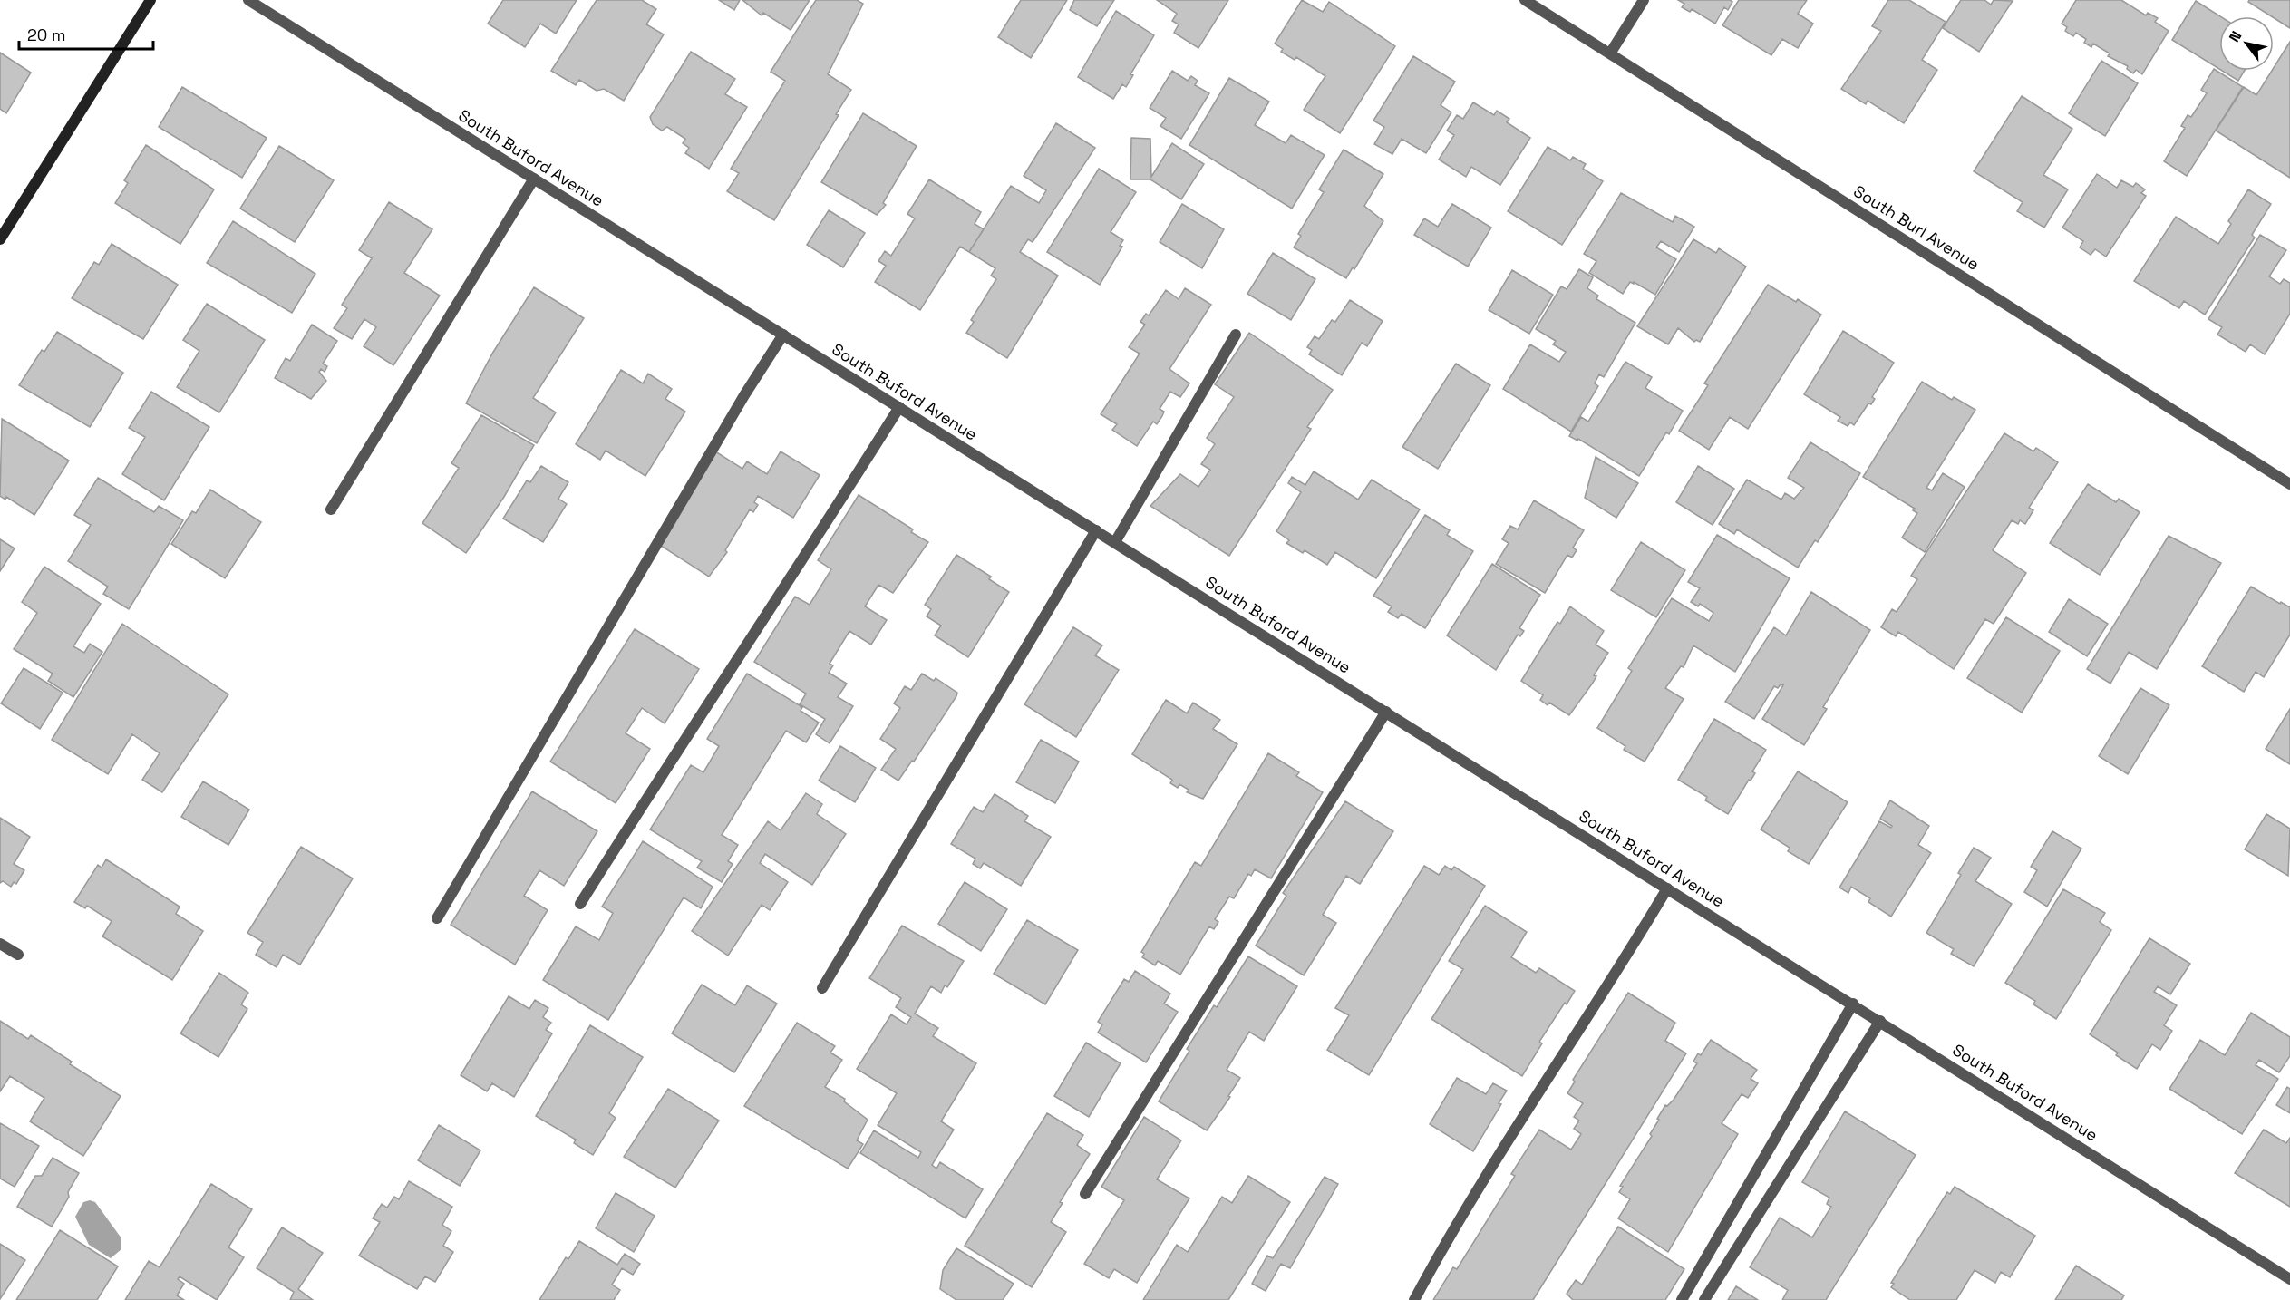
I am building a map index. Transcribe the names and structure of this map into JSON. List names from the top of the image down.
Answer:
{
  "streets": {
    "street": ["South Buford Avenue", "South Burl Avenue"]
  },
  "scale_bar": "20 m",
  "north": "top left"
}
